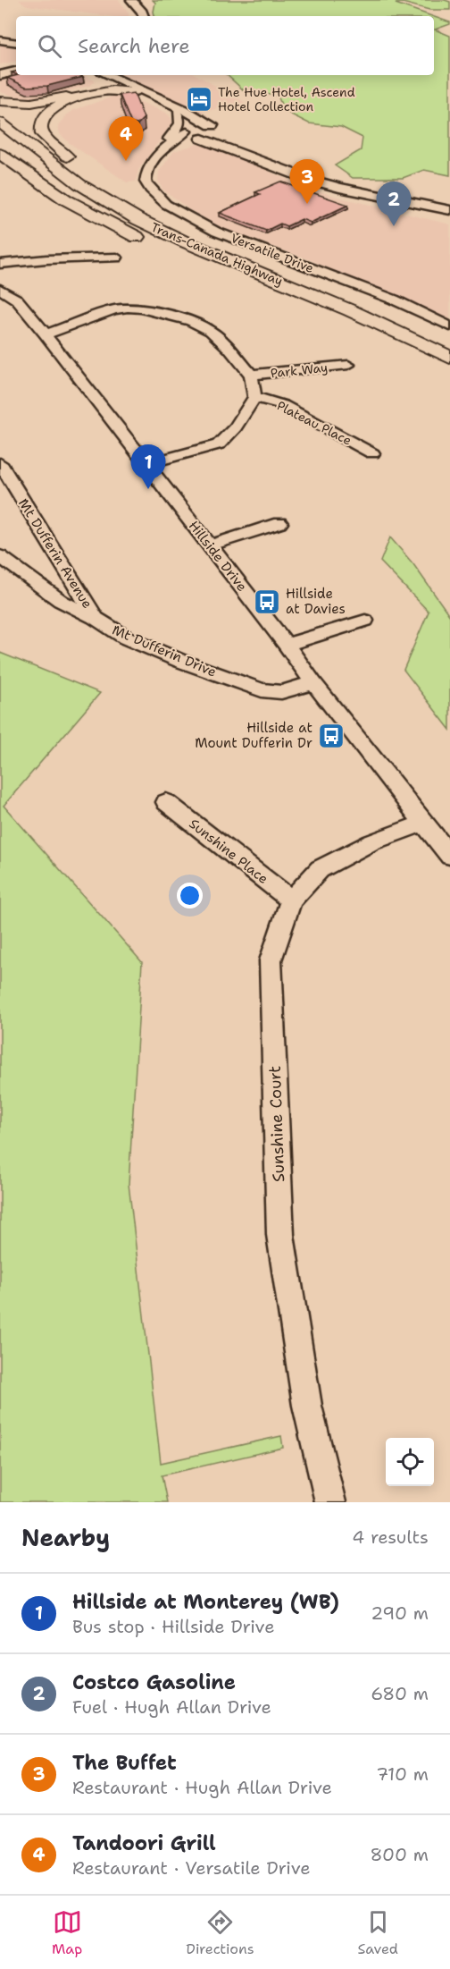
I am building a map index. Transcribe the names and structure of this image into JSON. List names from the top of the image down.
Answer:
{
  "streets": {
    "highway": ["Trans-Canada Highway"],
    "street": [
      "Versatile Drive",
      "Park Way",
      "Plateau Place",
      "Mt Dufferin Avenue",
      "Hillside Drive",
      "Mt Dufferin Drive",
      "Sunshine Place",
      "Sunshine Court"
    ]
  },
  "crossings": [
    ["Mt Dufferin Avenue", "Mt Dufferin Drive"],
    ["Hillside Drive", "Mt Dufferin Drive"],
    ["Hillside Drive", "Sunshine Court"],
    ["Sunshine Place", "Sunshine Court"]
  ],
  "places": {
    "hotel": ["The Hue Hotel, Ascend Hotel Collection"],
    "bus stop": ["Hillside at Davies", "Hillside at Mount Dufferin Dr"]
  },
  "page": {
    "search": "Search here",
    "pins": [
      "4",
      "3",
      "2",
      "1"
    ],
    "heading": ["Nearby", "4 results"],
    "list": [
      {
        "mark": "1",
        "name": "Hillside at Monterey (WB)",
        "note": "Bus stop · Hillside Drive",
        "value": "290 m"
      },
      {
        "mark": "2",
        "name": "Costco Gasoline",
        "note": "Fuel · Hugh Allan Drive",
        "value": "680 m"
      },
      {
        "mark": "3",
        "name": "The Buffet",
        "note": "Restaurant · Hugh Allan Drive",
        "value": "710 m"
      },
      {
        "mark": "4",
        "name": "Tandoori Grill",
        "note": "Restaurant · Versatile Drive",
        "value": "800 m"
      }
    ],
    "nav": ["Map", "Directions", "Saved"]
  }
}
